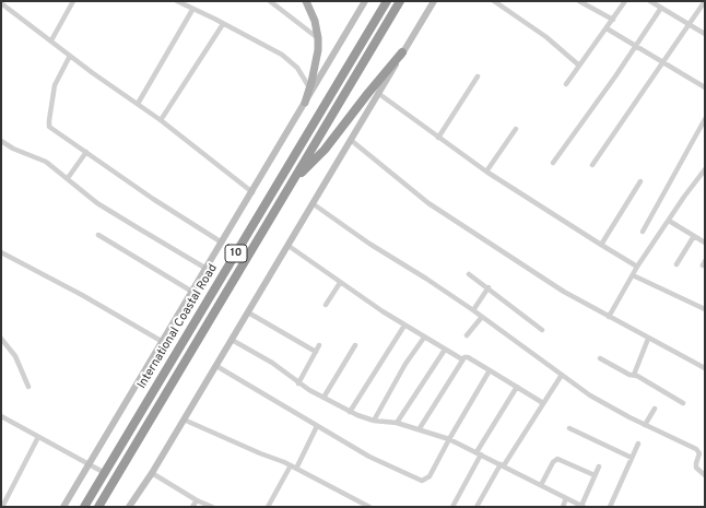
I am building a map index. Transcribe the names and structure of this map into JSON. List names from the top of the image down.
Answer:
{
  "streets": {
    "highway": ["10", "International Coastal Road"]
  }
}
